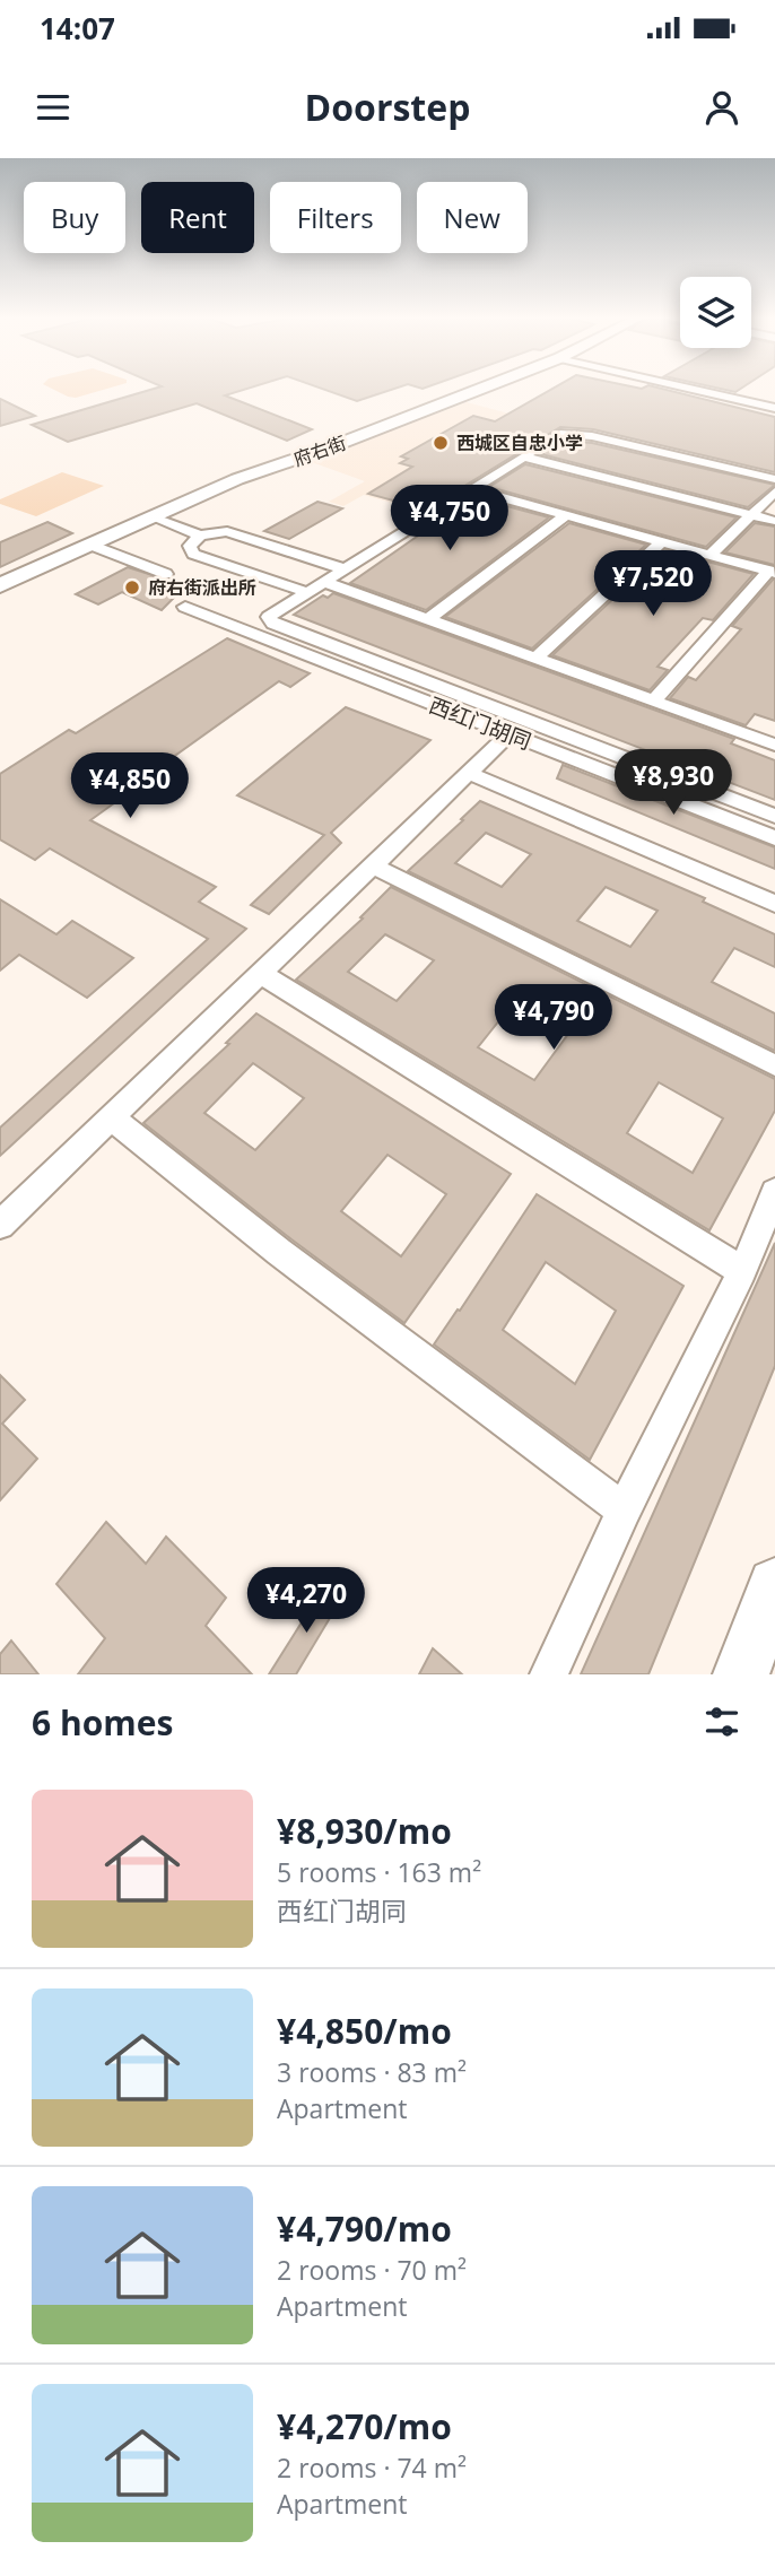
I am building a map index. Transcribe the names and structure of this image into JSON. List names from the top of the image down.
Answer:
{
  "streets": {
    "main road": ["府右街"],
    "street": ["西红门胡同"]
  },
  "places": ["西城区自忠小学", "府右街派出所"],
  "page": {
    "status": "14:07",
    "header": "Doorstep",
    "chip": [
      "Buy",
      "Rent",
      "Filters",
      "New"
    ],
    "price": [
      "¥4,750",
      "¥7,520",
      "¥8,930",
      "¥4,850",
      "¥4,790",
      "¥4,270"
    ],
    "heading": "6 homes",
    "list": [
      {
        "name": "¥8,930/mo",
        "note": "5 rooms · 163 m² · 西红门胡同"
      },
      {
        "name": "¥4,850/mo",
        "note": "3 rooms · 83 m² · Apartment"
      },
      {
        "name": "¥4,790/mo",
        "note": "2 rooms · 70 m² · Apartment"
      },
      {
        "name": "¥4,270/mo",
        "note": "2 rooms · 74 m² · Apartment"
      }
    ]
  }
}
